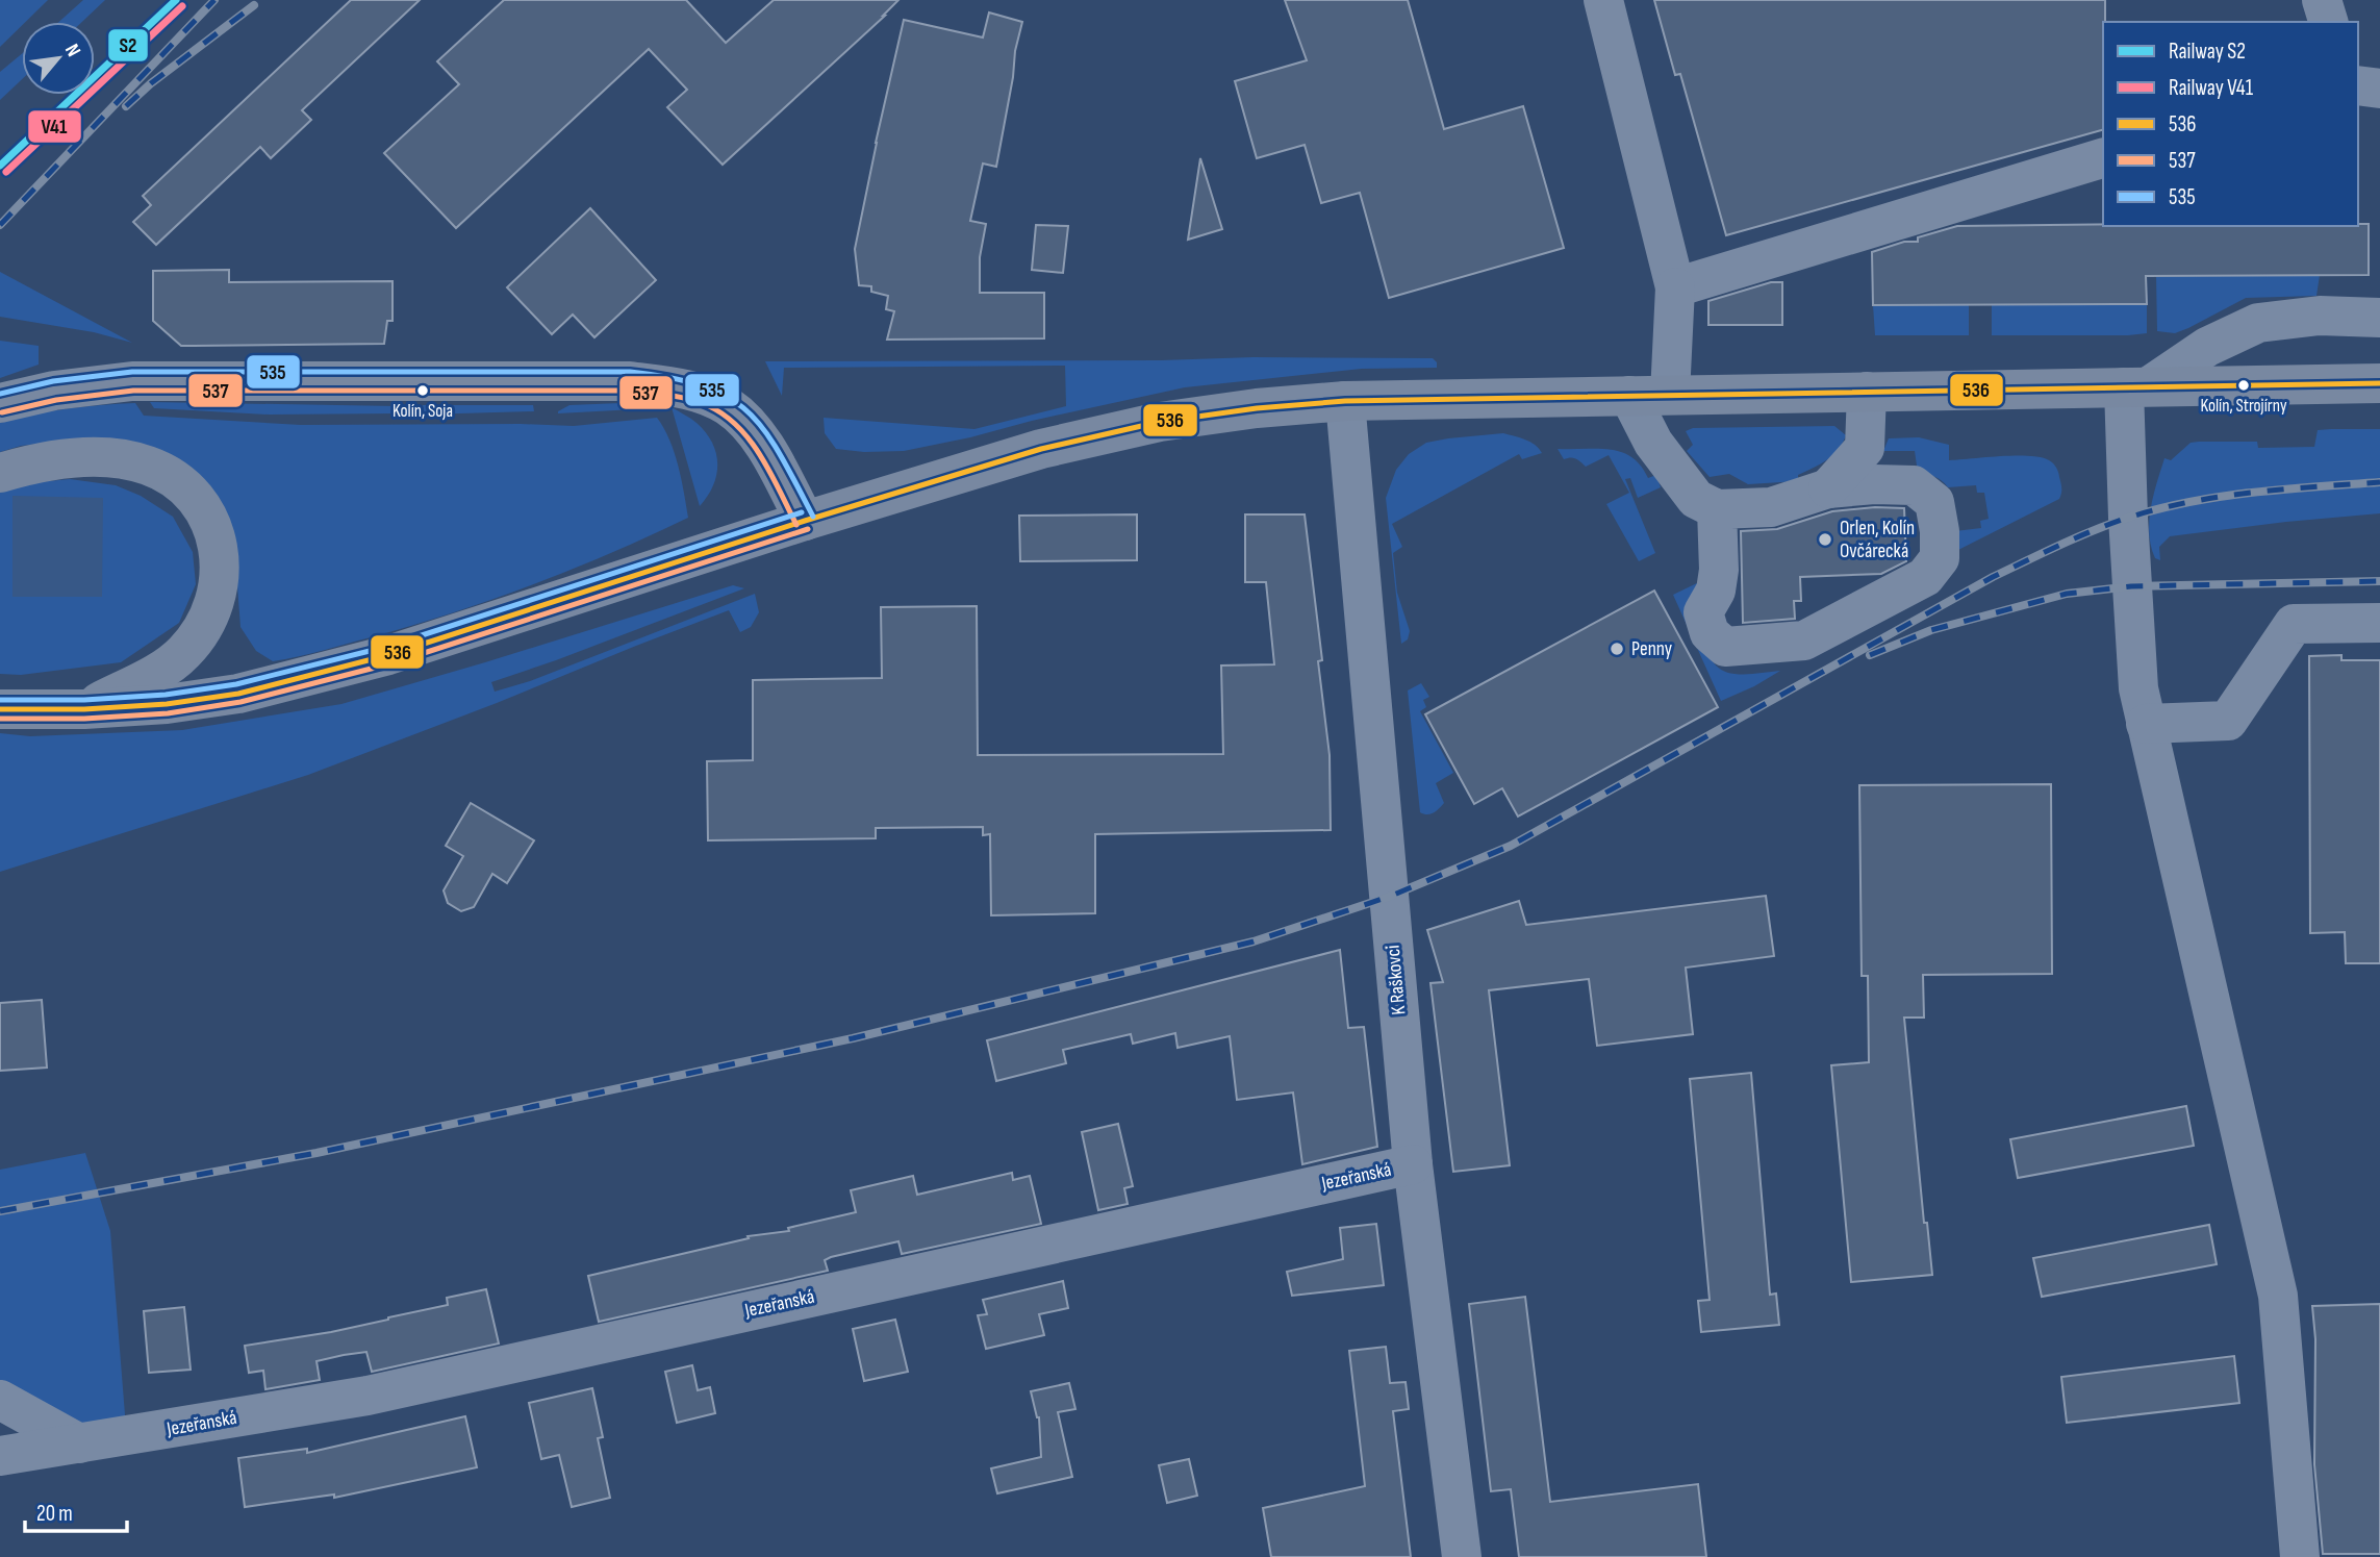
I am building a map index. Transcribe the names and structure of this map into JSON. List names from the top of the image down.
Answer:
{
  "streets": {
    "street": ["K Raškovci", "Jezeřanská"]
  },
  "crossings": [
    ["K Raškovci", "Jezeřanská"]
  ],
  "places": [
    "Kolín, Strojírny",
    "Kolín, Soja",
    "Orlen, Kolín Ovčárecká",
    "Penny"
  ],
  "lines": [
    "rail line S2",
    "rail line V41",
    "transit line 535",
    "transit line 536",
    "transit line 537"
  ],
  "legend": [
    "Railway S2",
    "Railway V41",
    "536",
    "537",
    "535"
  ],
  "scale_bar": "20 m",
  "north": "top right"
}
